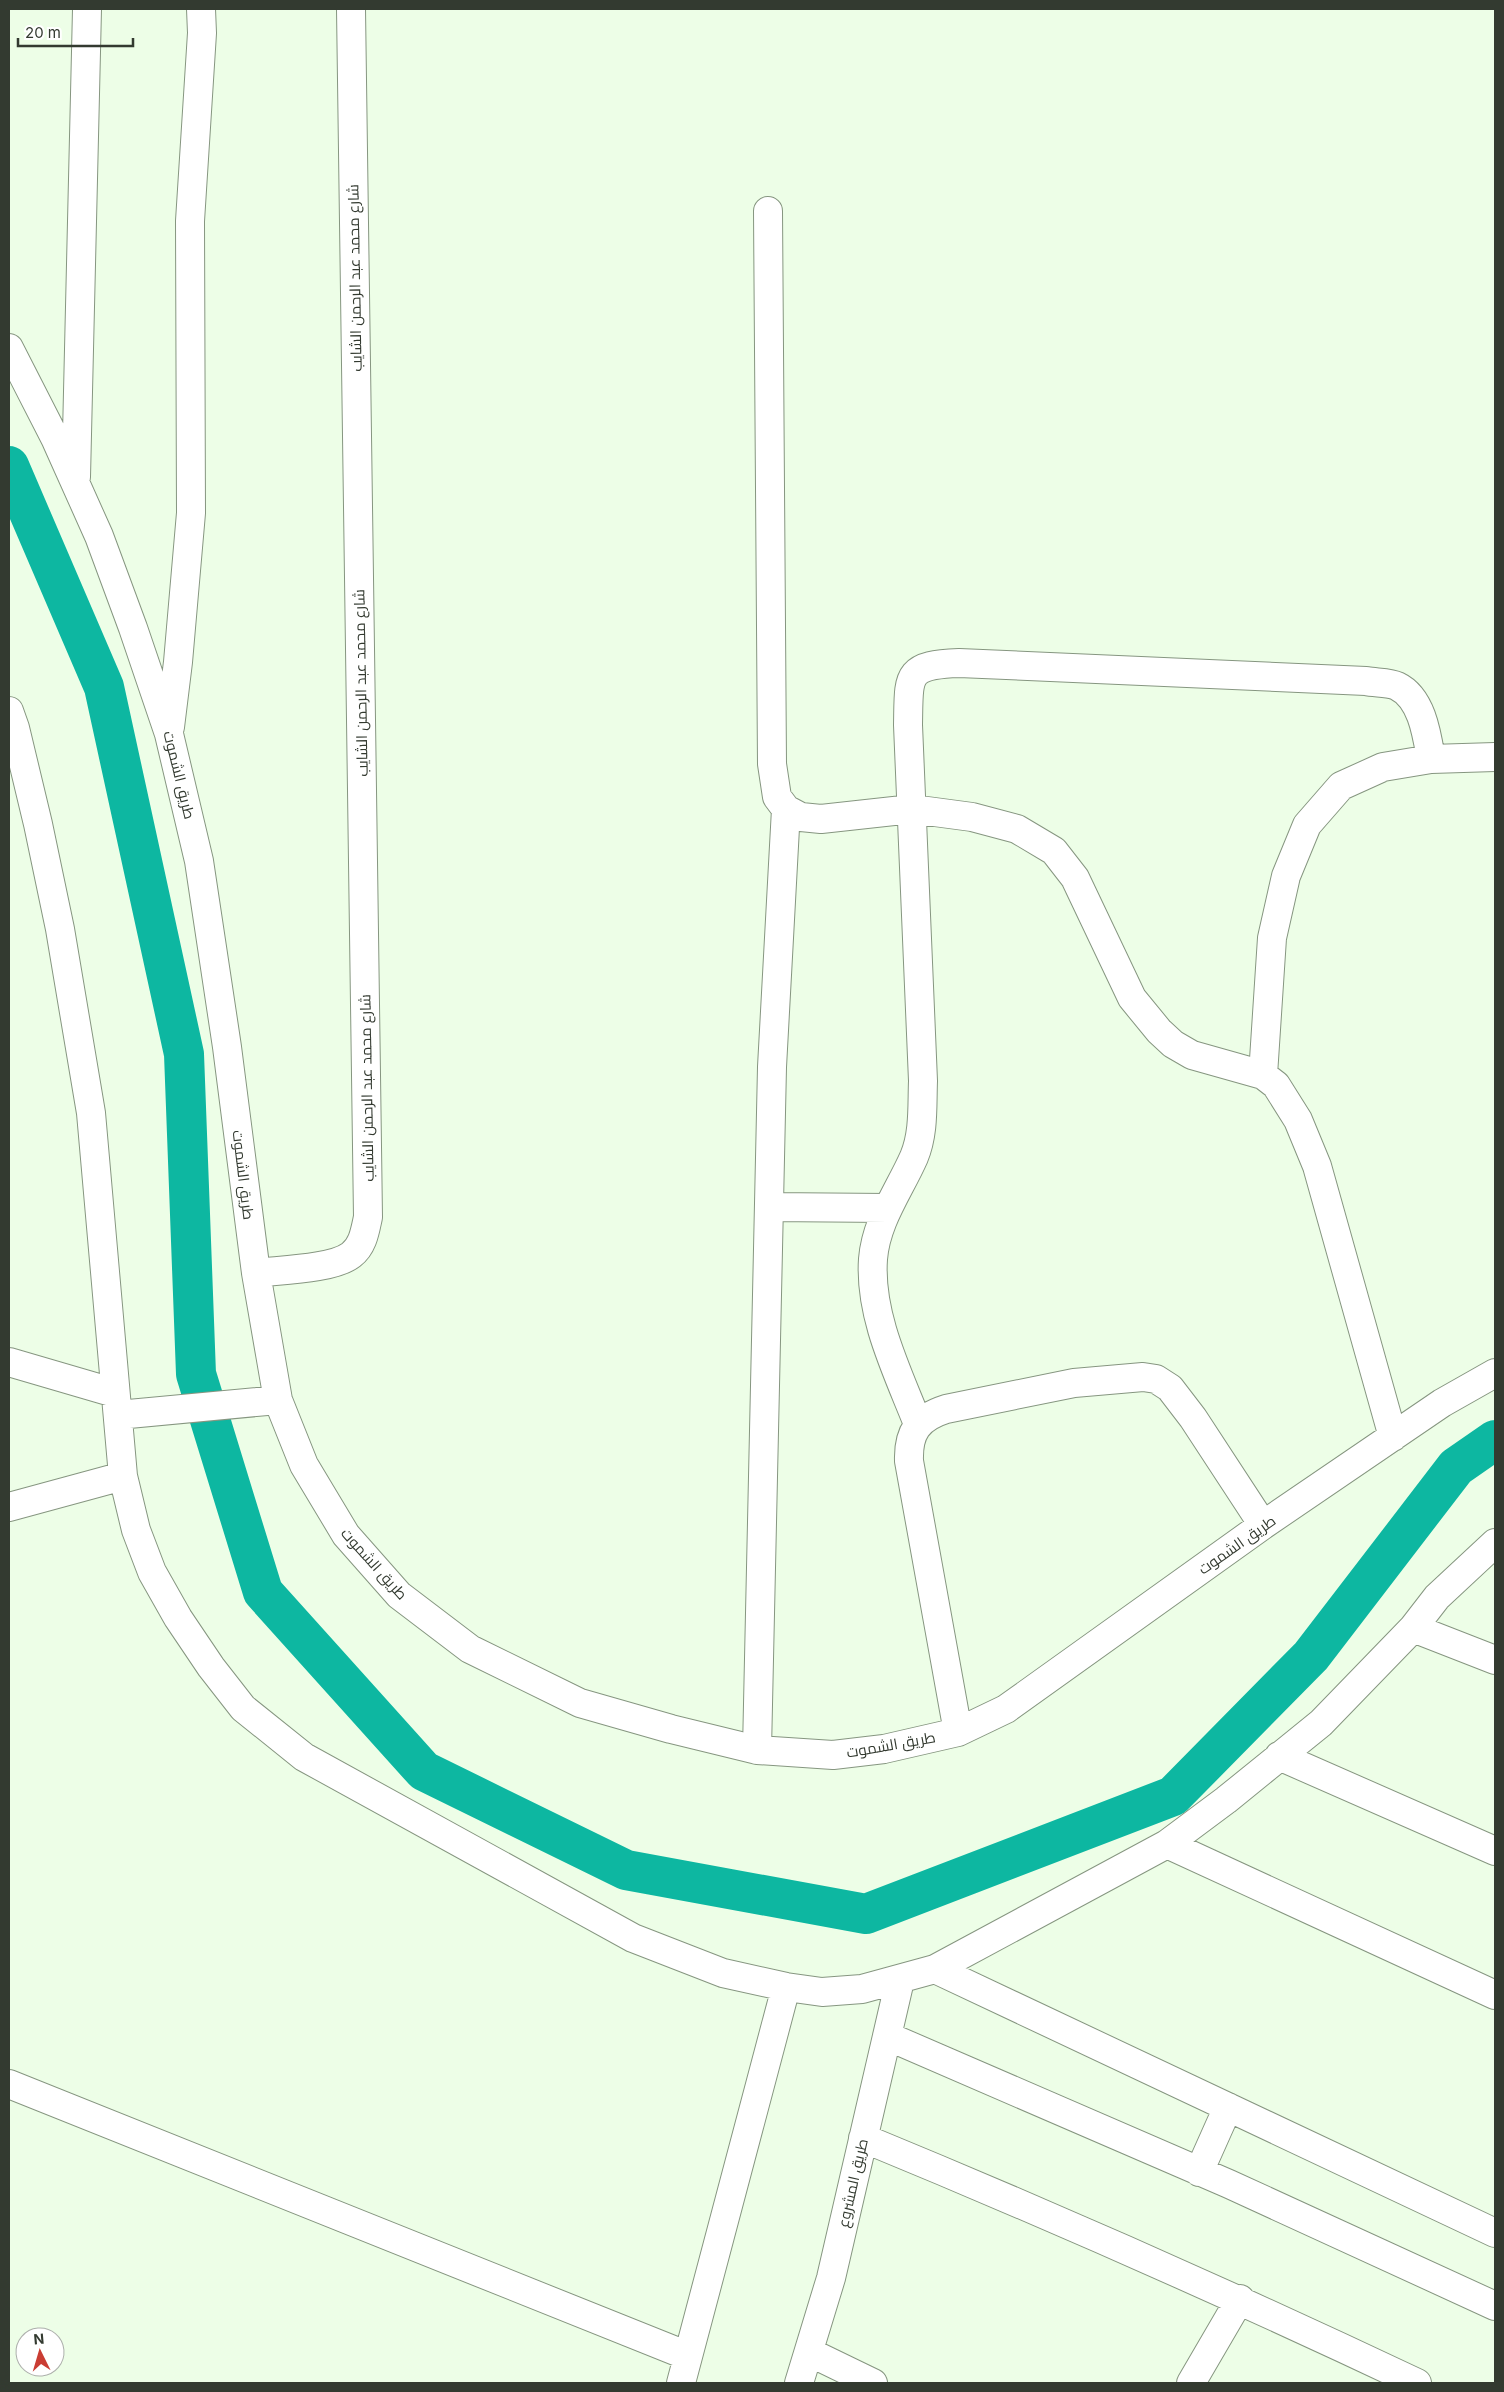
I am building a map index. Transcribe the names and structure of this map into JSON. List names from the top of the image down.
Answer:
{
  "streets": {
    "street": ["شارع محمد عبد الرحمن الشايب", "طريق الشموت", "طريق المشروع"]
  },
  "crossings": [
    ["شارع محمد عبد الرحمن الشايب", "طريق الشموت"]
  ],
  "scale_bar": "20 m",
  "north": "top"
}
